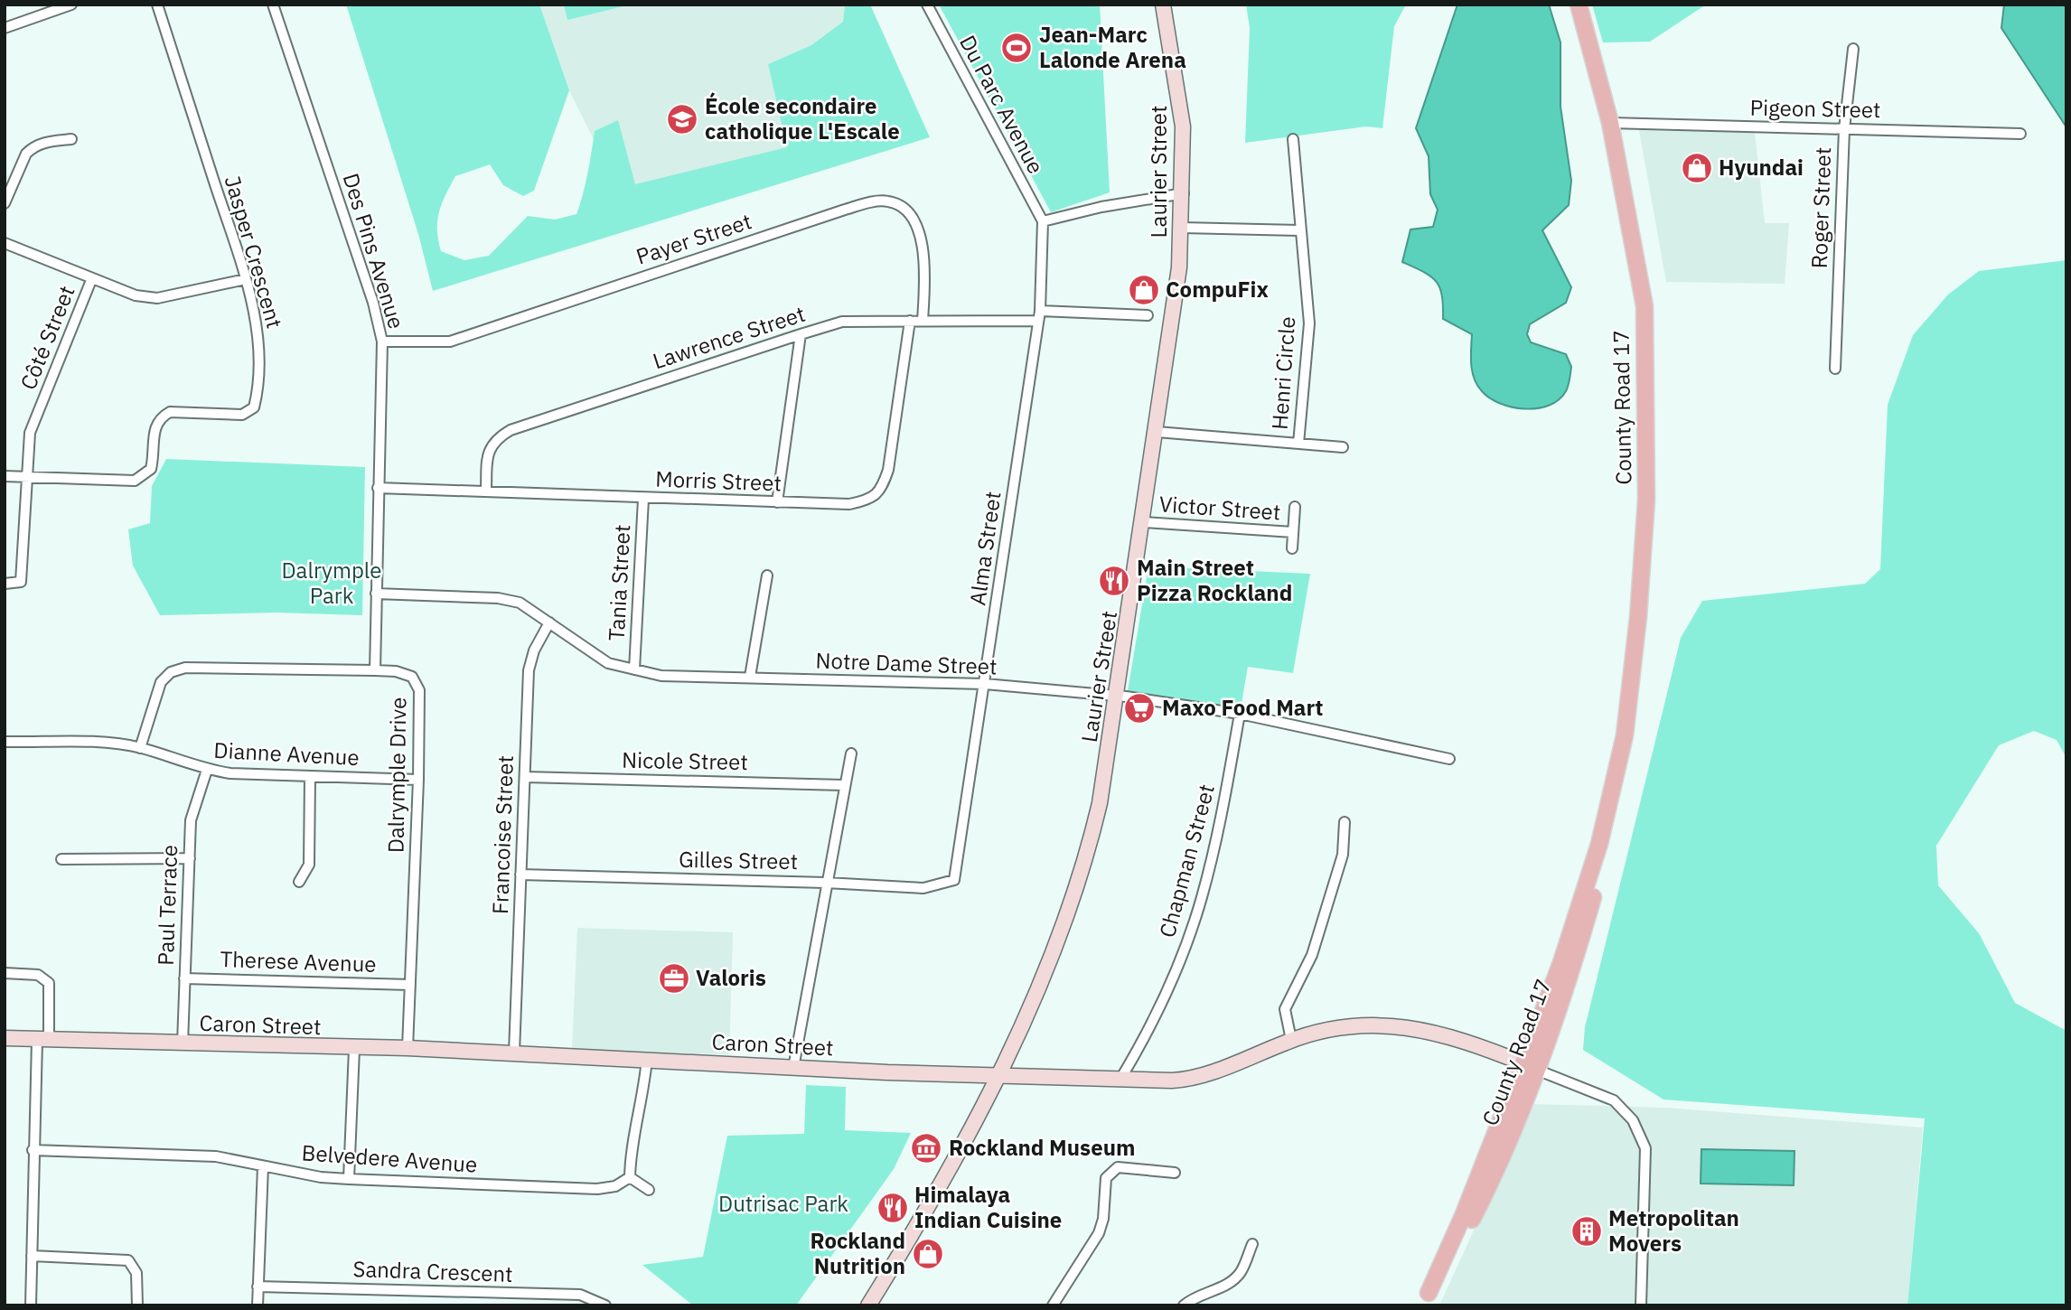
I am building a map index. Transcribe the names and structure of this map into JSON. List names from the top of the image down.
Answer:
{
  "streets": {
    "main road": ["County Road 17"],
    "street": [
      "Du Parc Avenue",
      "Pigeon Street",
      "Laurier Street",
      "Roger Street",
      "Payer Street",
      "Des Pins Avenue",
      "Jasper Crescent",
      "Côté Street",
      "Lawrence Street",
      "Henri Circle",
      "Morris Street",
      "Victor Street",
      "Alma Street",
      "Tania Street",
      "Notre Dame Street",
      "Dianne Avenue",
      "Nicole Street",
      "Dalrymple Drive",
      "Francoise Street",
      "Gilles Street",
      "Chapman Street",
      "Paul Terrace",
      "Therese Avenue",
      "Caron Street",
      "Belvedere Avenue",
      "Sandra Crescent"
    ]
  },
  "crossings": [
    ["Du Parc Avenue", "Alma Street"],
    ["Pigeon Street", "Roger Street"],
    ["Pigeon Street", "County Road 17"],
    ["Laurier Street", "Henri Circle"],
    ["Laurier Street", "Victor Street"],
    ["Laurier Street", "Notre Dame Street"],
    ["Laurier Street", "Caron Street"],
    ["Payer Street", "Des Pins Avenue"],
    ["Payer Street", "Lawrence Street"],
    ["Des Pins Avenue", "Morris Street"],
    ["Des Pins Avenue", "Notre Dame Street"],
    ["Des Pins Avenue", "Dalrymple Drive"],
    ["Jasper Crescent", "Côté Street"],
    ["Lawrence Street", "Morris Street"],
    ["Lawrence Street", "Alma Street"],
    ["County Road 17", "Caron Street"],
    ["Morris Street", "Tania Street"],
    ["Alma Street", "Notre Dame Street"],
    ["Alma Street", "Gilles Street"],
    ["Tania Street", "Notre Dame Street"],
    ["Notre Dame Street", "Francoise Street"],
    ["Notre Dame Street", "Chapman Street"],
    ["Dianne Avenue", "Dalrymple Drive"],
    ["Dianne Avenue", "Paul Terrace"],
    ["Nicole Street", "Francoise Street"],
    ["Dalrymple Drive", "Therese Avenue"],
    ["Dalrymple Drive", "Caron Street"],
    ["Francoise Street", "Gilles Street"],
    ["Francoise Street", "Caron Street"],
    ["Chapman Street", "Caron Street"],
    ["Paul Terrace", "Therese Avenue"],
    ["Paul Terrace", "Caron Street"]
  ],
  "parks": ["Dalrymple Park", "Dutrisac Park"],
  "places": {
    "sports": ["Jean-Marc Lalonde Arena"],
    "school or university": ["École secondaire catholique L'Escale"],
    "shop": ["Hyundai", "CompuFix", "Rockland Nutrition"],
    "restaurant": ["Main Street Pizza Rockland", "Himalaya Indian Cuisine"],
    "supermarket": ["Maxo Food Mart"],
    "office": ["Valoris"],
    "museum": ["Rockland Museum"],
    "building": ["Metropolitan Movers"]
  }
}
